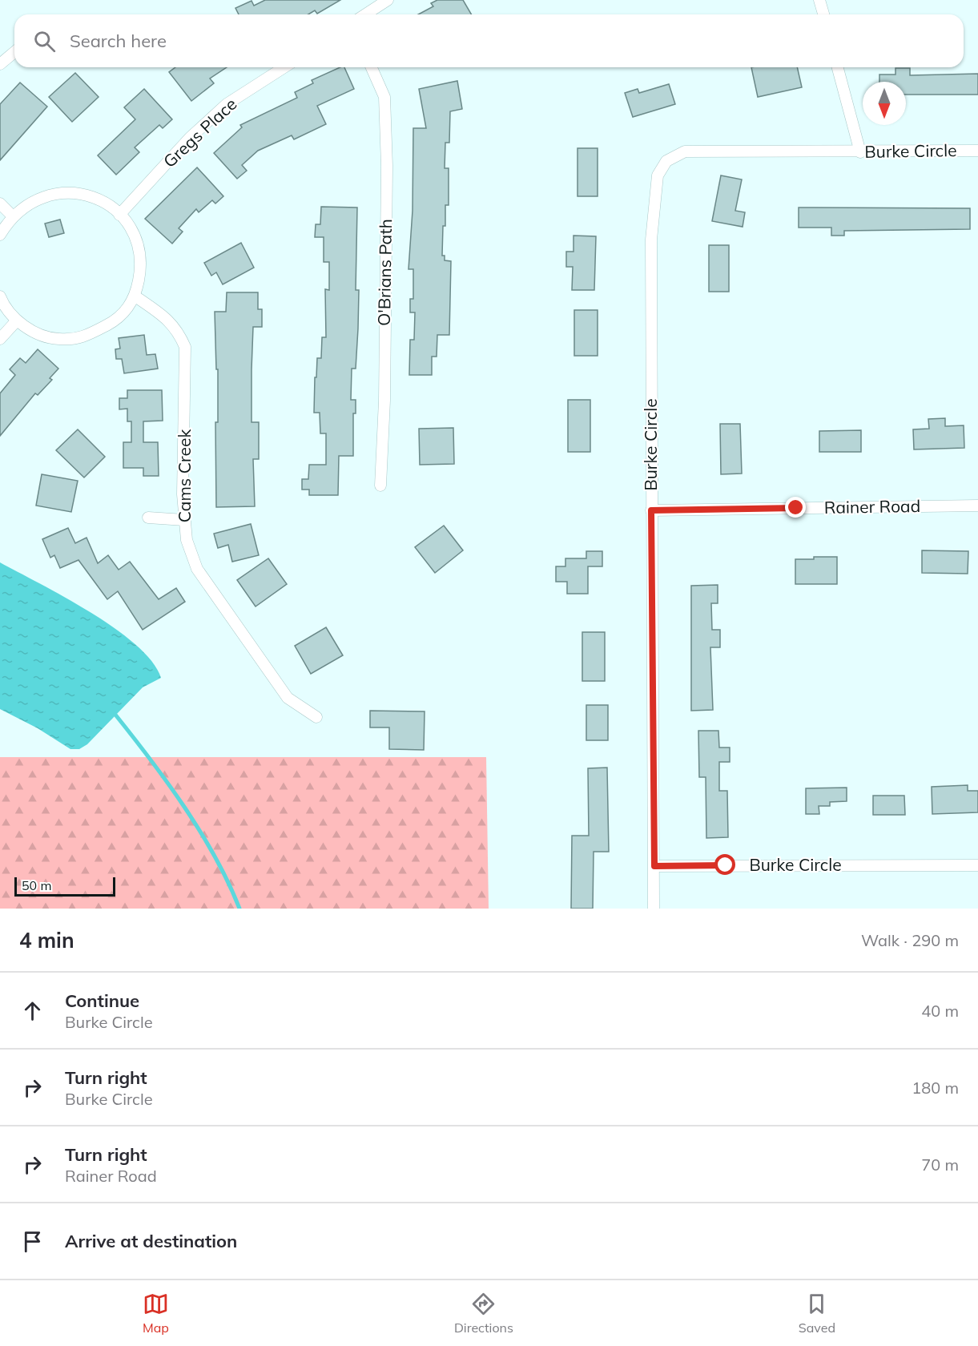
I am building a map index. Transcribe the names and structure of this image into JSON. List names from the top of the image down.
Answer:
{
  "streets": {
    "street": [
      "Gregs Place",
      "Burke Circle",
      "O'Brians Path",
      "Cams Creek",
      "Rainer Road"
    ]
  },
  "crossings": [
    ["Burke Circle", "Rainer Road"]
  ],
  "scale_bar": "50 m",
  "north": "bottom",
  "page": {
    "search": "Search here",
    "scale": "50 m",
    "heading": ["4 min", "Walk · 290 m"],
    "list": [
      ["Continue", "Burke Circle", "40 m"],
      ["Turn right", "Burke Circle", "180 m"],
      ["Turn right", "Rainer Road", "70 m"],
      "Arrive at destination"
    ],
    "nav": ["Map", "Directions", "Saved"]
  }
}
